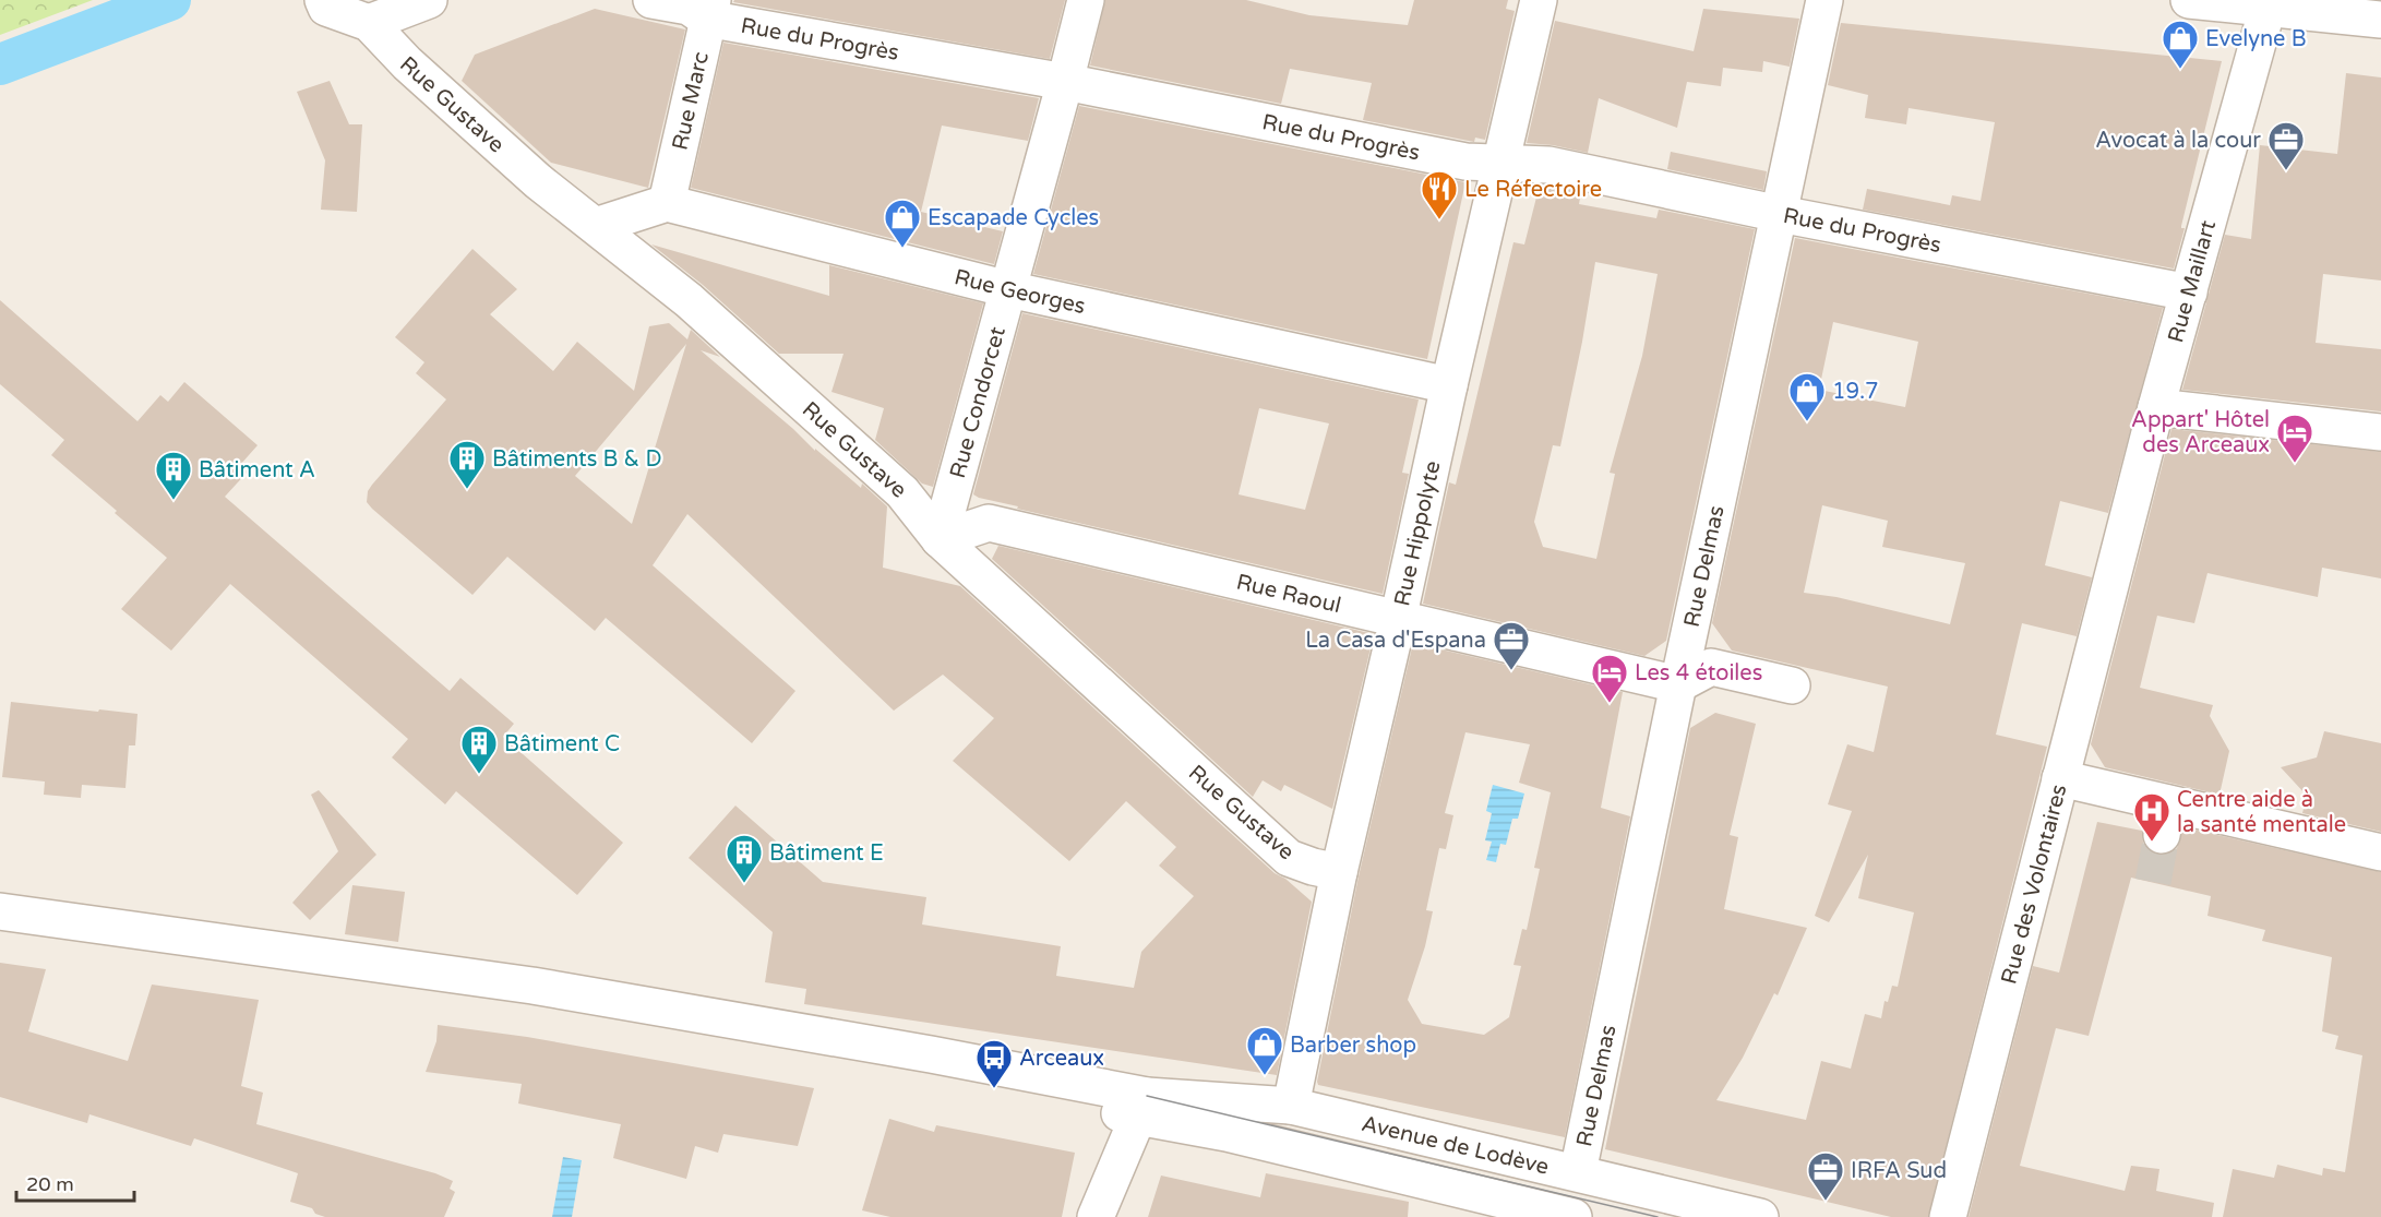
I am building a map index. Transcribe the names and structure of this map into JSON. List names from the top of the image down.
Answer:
{
  "streets": {
    "street": [
      "Rue du Progrès",
      "Rue Marc",
      "Rue Gustave",
      "Rue Maillart",
      "Rue Georges",
      "Rue Condorcet",
      "Rue Hippolyte",
      "Rue Delmas",
      "Rue Raoul",
      "Rue des Volontaires",
      "Avenue de Lodève"
    ]
  },
  "crossings": [
    ["Rue du Progrès", "Rue Marc"],
    ["Rue du Progrès", "Rue Maillart"],
    ["Rue du Progrès", "Rue Condorcet"],
    ["Rue du Progrès", "Rue Hippolyte"],
    ["Rue du Progrès", "Rue Delmas"],
    ["Rue Marc", "Rue Georges"],
    ["Rue Gustave", "Rue Condorcet"],
    ["Rue Gustave", "Rue Hippolyte"],
    ["Rue Gustave", "Rue Raoul"],
    ["Rue Maillart", "Rue des Volontaires"],
    ["Rue Georges", "Rue Condorcet"],
    ["Rue Georges", "Rue Hippolyte"],
    ["Rue Condorcet", "Rue Raoul"],
    ["Rue Hippolyte", "Rue Raoul"],
    ["Rue Hippolyte", "Avenue de Lodève"],
    ["Rue Delmas", "Rue Raoul"],
    ["Rue Delmas", "Avenue de Lodève"]
  ],
  "places": {
    "shop": [
      "Evelyne B",
      "Escapade Cycles",
      "19.7",
      "Barber shop"
    ],
    "office": ["Avocat à la cour", "La Casa d'Espana", "IRFA Sud"],
    "restaurant": ["Le Réfectoire"],
    "hotel": ["Appart' Hôtel des Arceaux", "Les 4 étoiles"],
    "building": [
      "Bâtiments B & D",
      "Bâtiment A",
      "Bâtiment C",
      "Bâtiment E"
    ],
    "hospital": ["Centre aide à la santé mentale"],
    "bus stop": ["Arceaux"]
  },
  "scale_bar": "20 m"
}
